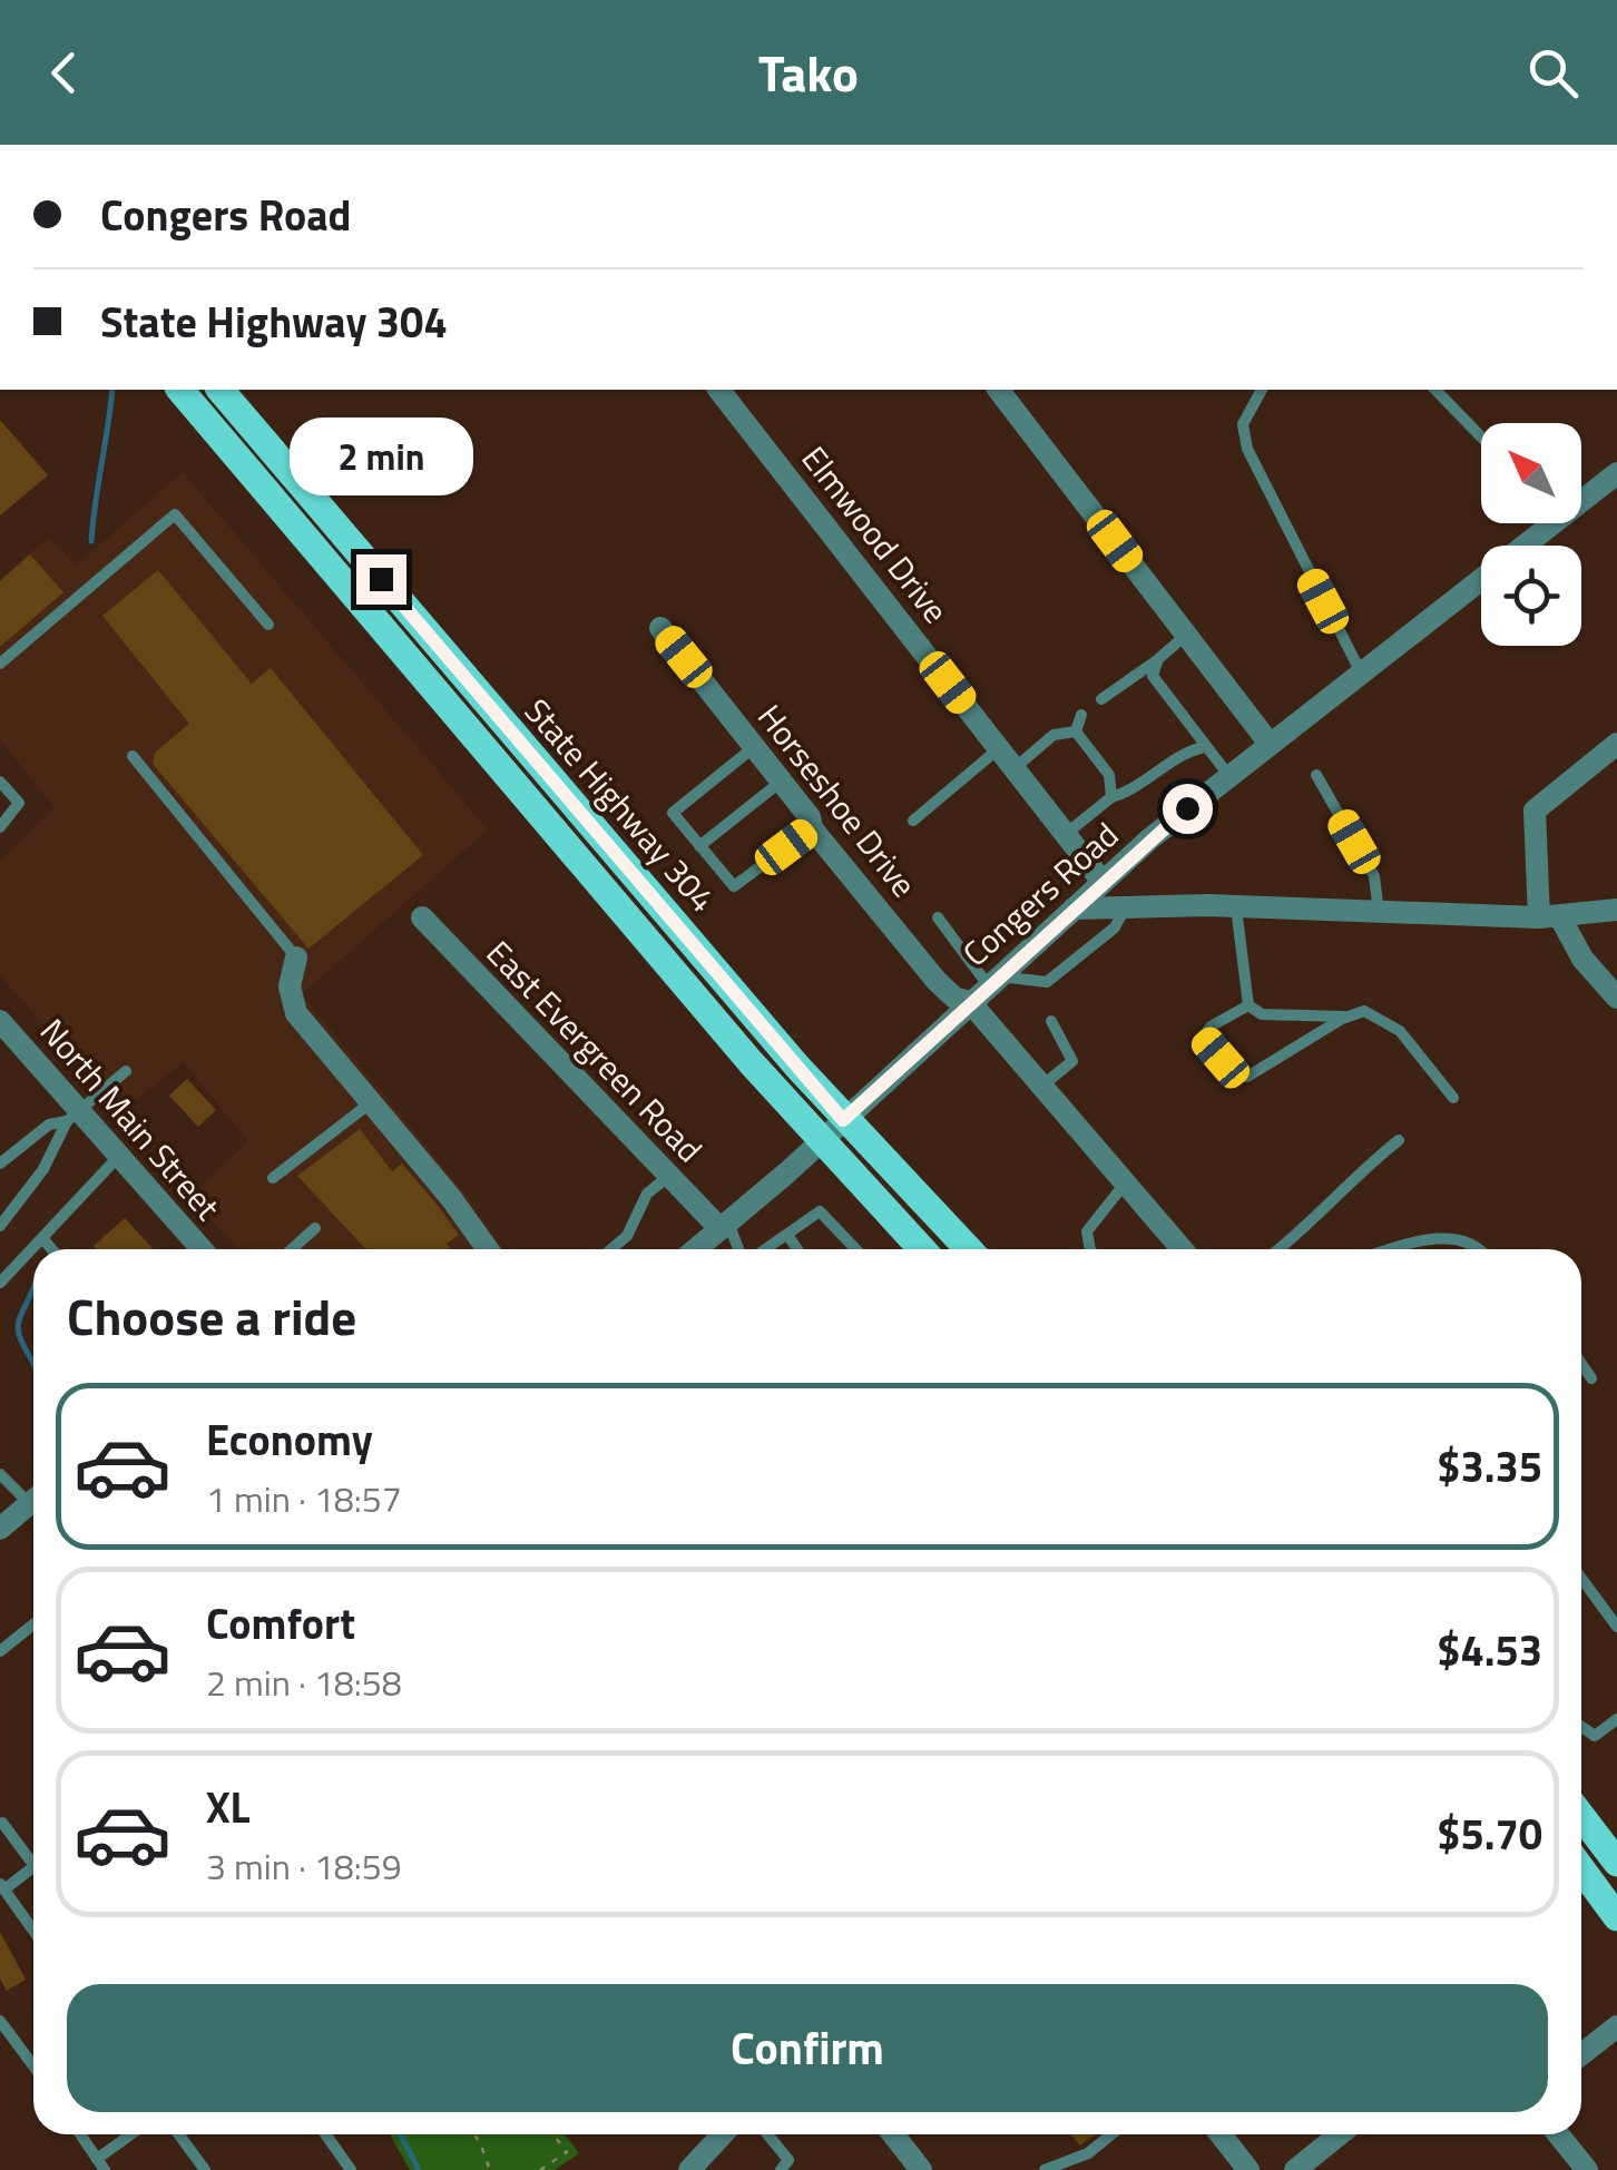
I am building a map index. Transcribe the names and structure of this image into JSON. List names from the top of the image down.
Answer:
{
  "streets": {
    "main road": ["State Highway 304"],
    "street": [
      "Elmwood Drive",
      "Horseshoe Drive",
      "Congers Road",
      "East Evergreen Road",
      "North Main Street"
    ]
  },
  "crossings": [
    ["Elmwood Drive", "Congers Road"],
    ["Horseshoe Drive", "Congers Road"],
    ["State Highway 304", "Congers Road"],
    ["Congers Road", "East Evergreen Road"]
  ],
  "north": "top left",
  "page": {
    "header": "Tako",
    "banner": ["Congers Road", "State Highway 304"],
    "bubble": "2 min",
    "heading": "Choose a ride",
    "list": [
      {
        "name": "Economy",
        "note": "1 min · 18:57",
        "value": "$3.35"
      },
      {
        "name": "Comfort",
        "note": "2 min · 18:58",
        "value": "$4.53"
      },
      {
        "name": "XL",
        "note": "3 min · 18:59",
        "value": "$5.70"
      }
    ],
    "buttons": "Confirm"
  }
}
